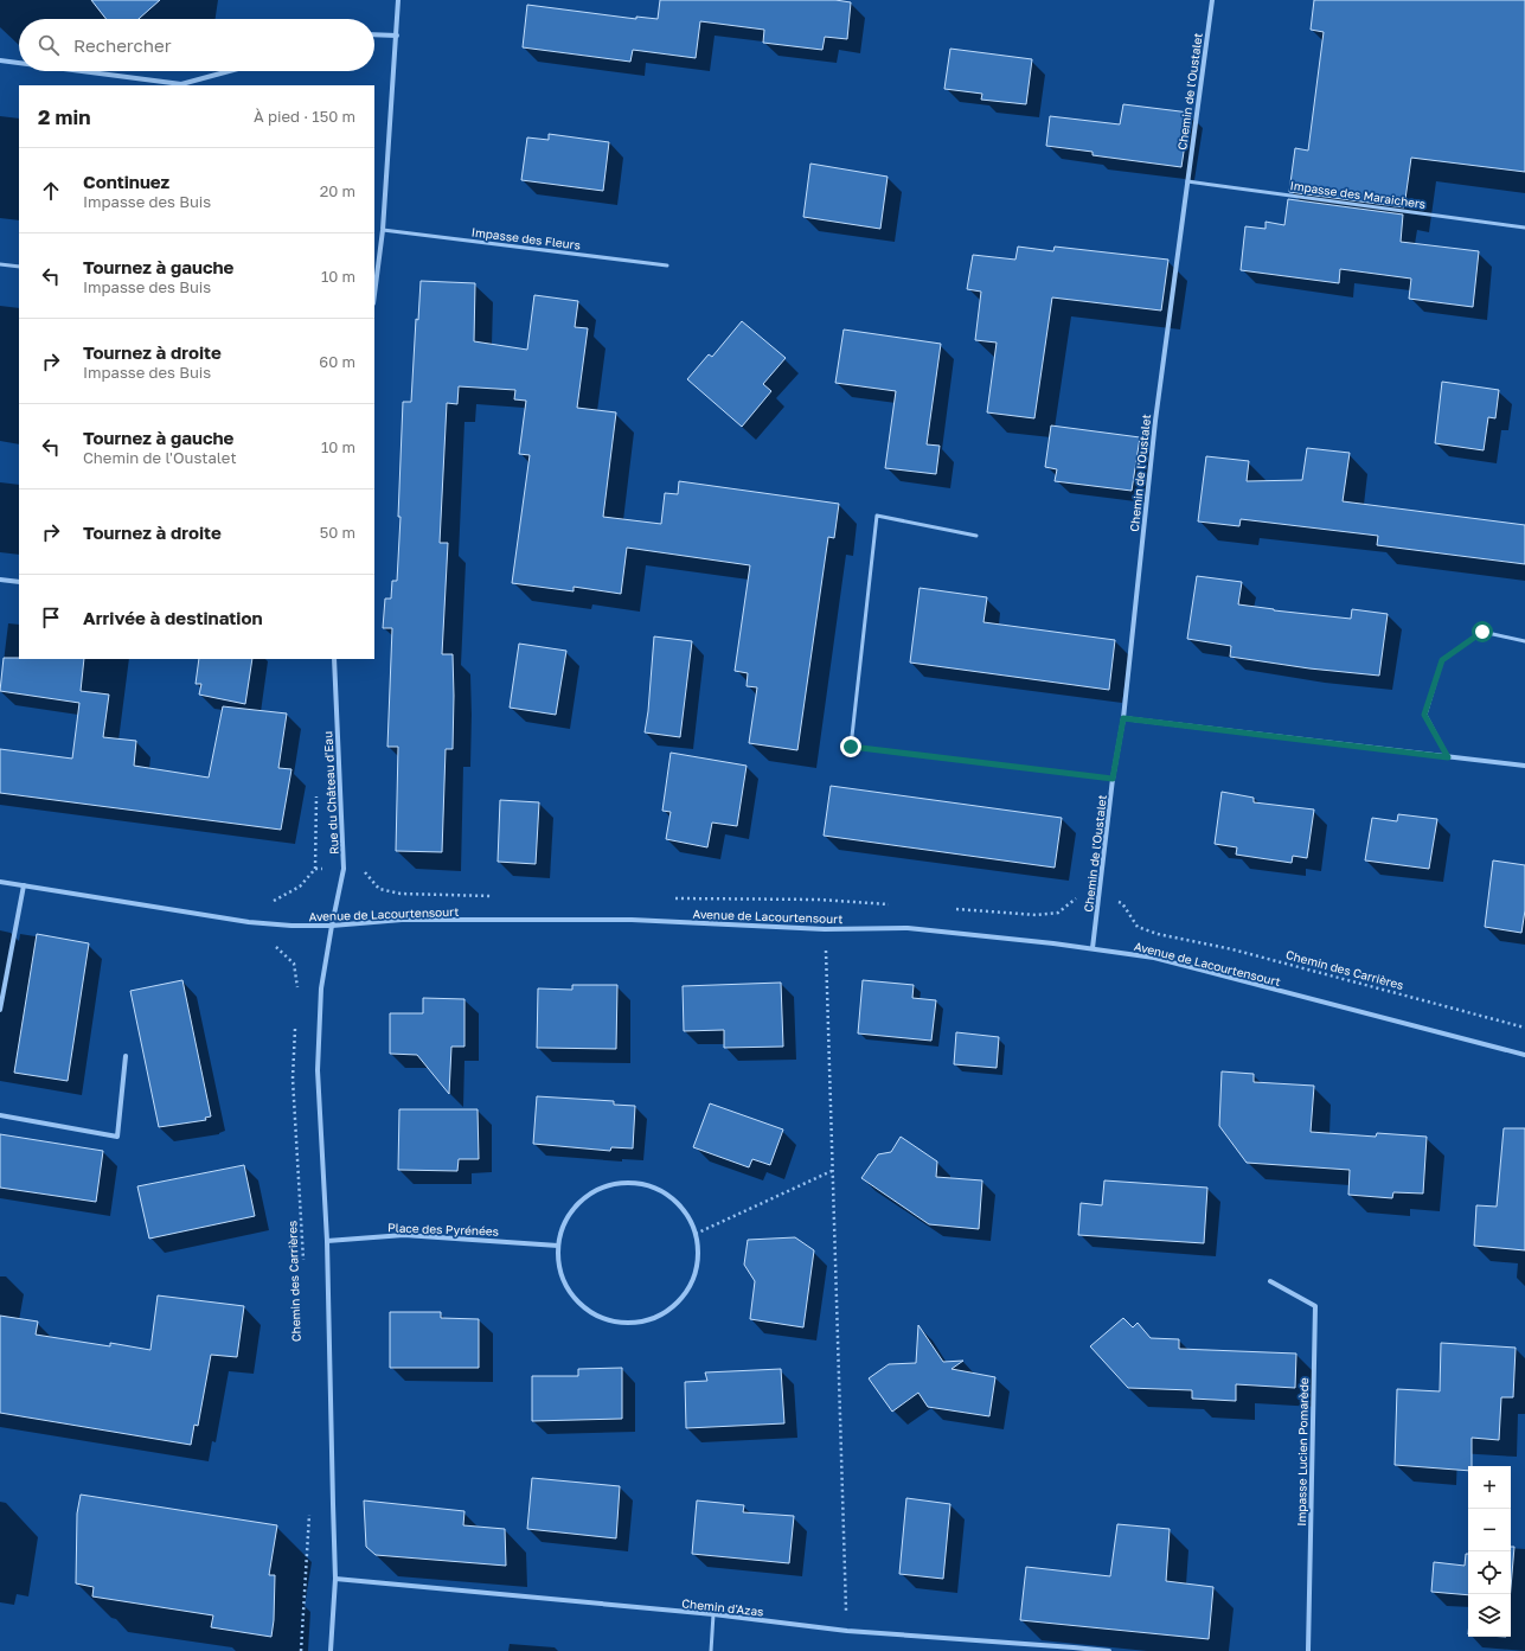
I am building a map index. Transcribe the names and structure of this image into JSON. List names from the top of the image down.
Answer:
{
  "streets": {
    "street": [
      "Chemin de l'Oustalet",
      "Rue du Château d'Eau",
      "Avenue de Lacourtensourt",
      "Place des Pyrénées",
      "Impasse Lucien Pomarède",
      "Chemin d'Azas"
    ],
    "lane": ["Impasse des Maraichers", "Impasse des Fleurs"],
    "path": ["Chemin des Carrières"]
  },
  "crossings": [
    ["Chemin de l'Oustalet", "Impasse des Maraichers"],
    ["Chemin de l'Oustalet", "Avenue de Lacourtensourt"],
    ["Rue du Château d'Eau", "Avenue de Lacourtensourt"]
  ],
  "page": {
    "search": "Rechercher",
    "heading": ["2 min", "À pied · 150 m"],
    "list": [
      ["Continuez", "Impasse des Buis", "20 m"],
      ["Tournez à gauche", "Impasse des Buis", "10 m"],
      ["Tournez à droite", "Impasse des Buis", "60 m"],
      ["Tournez à gauche", "Chemin de l'Oustalet", "10 m"],
      ["Tournez à droite", "50 m"],
      "Arrivée à destination"
    ],
    "map_buttons": ["+", "−"]
  }
}
